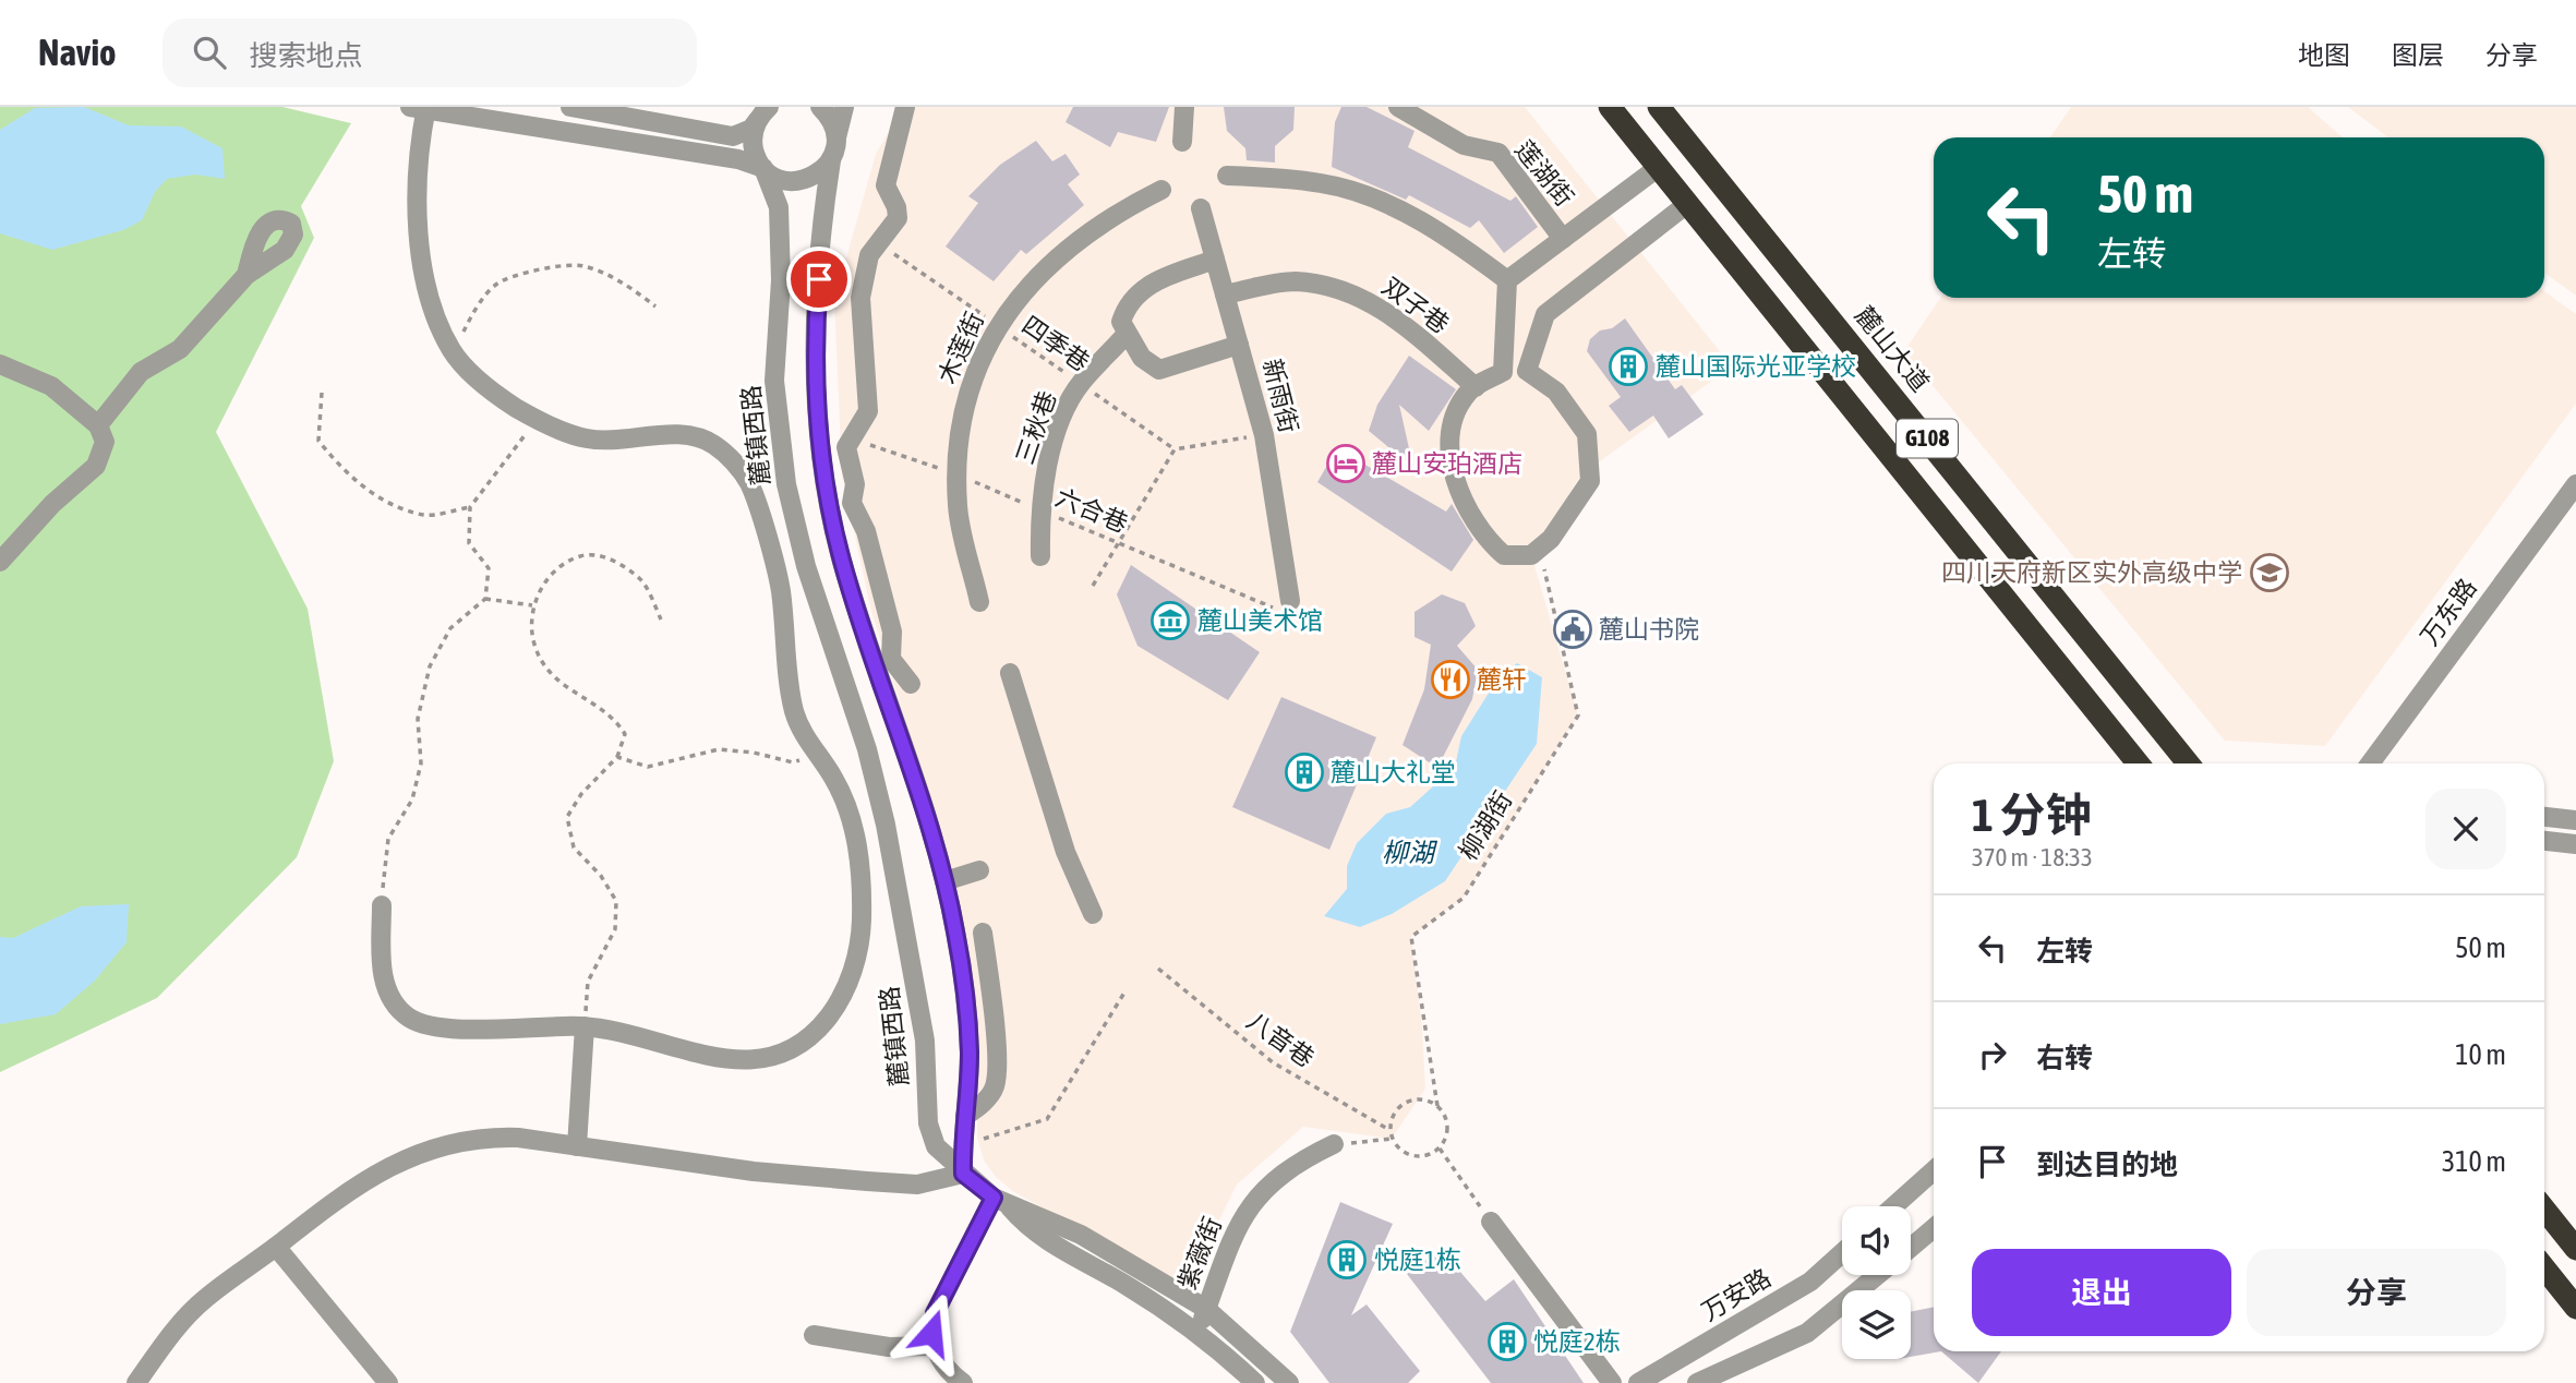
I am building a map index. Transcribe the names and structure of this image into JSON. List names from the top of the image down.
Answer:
{
  "streets": {
    "highway": ["麓山大道", "G108"],
    "street": [
      "莲湖街",
      "双子巷",
      "木莲街",
      "新雨街",
      "三秋巷",
      "麓镇西路",
      "万东路",
      "紫薇街",
      "万安路"
    ],
    "path": [
      "四季巷",
      "六合巷",
      "柳湖街",
      "八音巷"
    ]
  },
  "crossings": [
    ["双子巷", "新雨街"],
    ["四季巷", "木莲街"],
    ["四季巷", "三秋巷"],
    ["木莲街", "六合巷"],
    ["新雨街", "六合巷"],
    ["三秋巷", "六合巷"],
    ["柳湖街", "八音巷"]
  ],
  "water": ["柳湖"],
  "places": {
    "building": [
      "麓山国际光亚学校",
      "麓山大礼堂",
      "悦庭1栋",
      "悦庭2栋"
    ],
    "hotel": ["麓山安珀酒店"],
    "school or university": ["四川天府新区实外高级中学"],
    "museum": ["麓山美术馆"],
    "public building": ["麓山书院"],
    "restaurant": ["麓轩"]
  },
  "page": {
    "header": "Navio",
    "search": "搜索地点",
    "nav": ["地图", "图层", "分享"],
    "turn": ["50 m", "左转"],
    "heading": ["1 分钟", "370 m · 18:33"],
    "list": [
      {
        "name": "左转",
        "value": "50 m"
      },
      {
        "name": "右转",
        "value": "10 m"
      },
      {
        "name": "到达目的地",
        "value": "310 m"
      }
    ],
    "buttons": ["退出", "分享"]
  }
}
